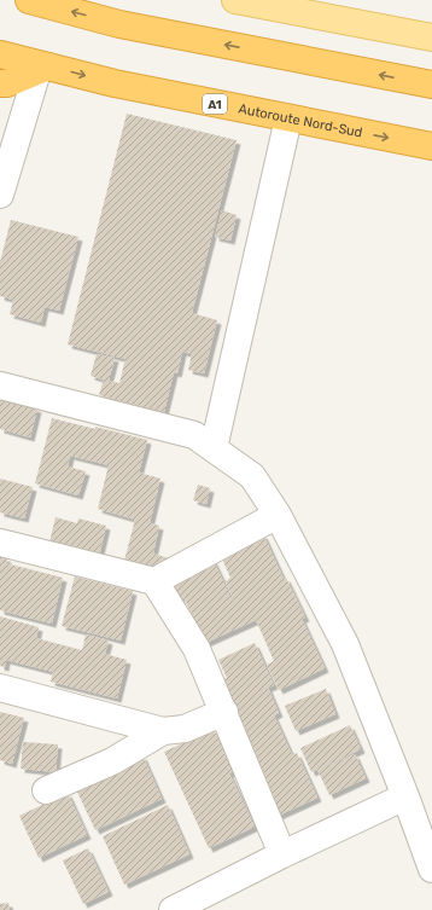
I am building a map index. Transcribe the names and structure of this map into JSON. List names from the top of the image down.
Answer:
{
  "streets": {
    "highway": ["A1", "Autoroute Nord-Sud"]
  }
}
